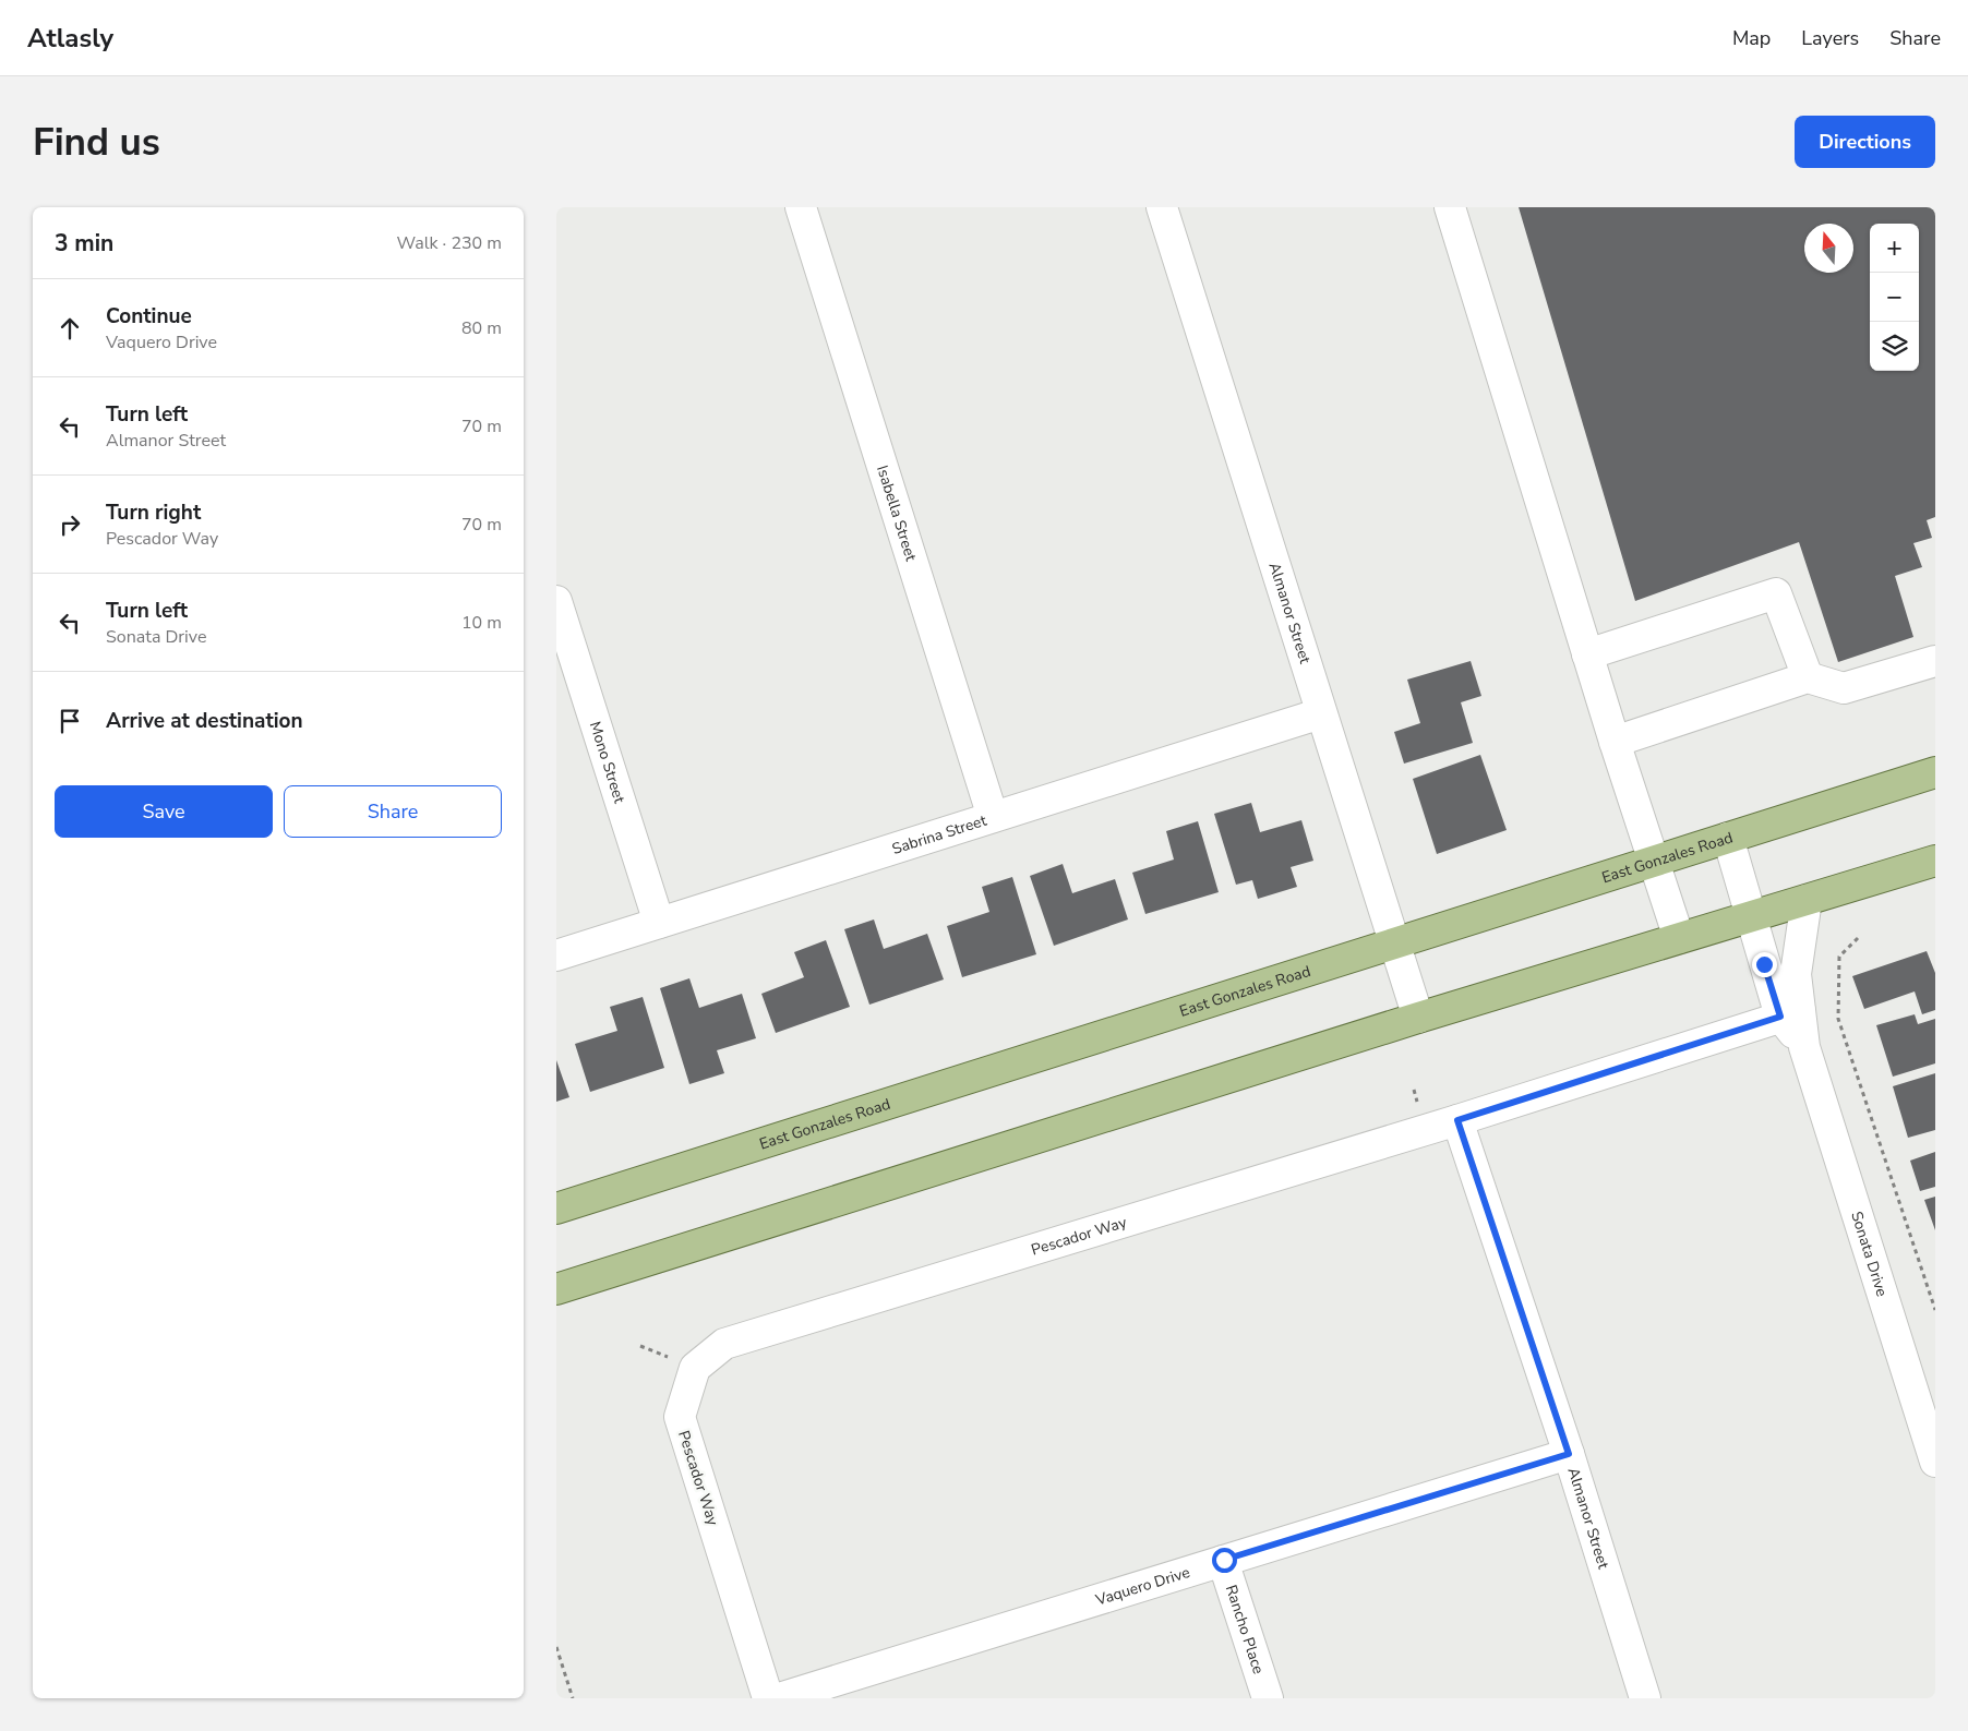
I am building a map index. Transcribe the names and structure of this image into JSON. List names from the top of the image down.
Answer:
{
  "streets": {
    "main road": ["East Gonzales Road"],
    "street": [
      "Isabella Street",
      "Almanor Street",
      "Mono Street",
      "Sabrina Street",
      "Pescador Way",
      "Sonata Drive",
      "Vaquero Drive",
      "Rancho Place"
    ]
  },
  "crossings": [
    ["Isabella Street", "Sabrina Street"],
    ["Almanor Street", "Sabrina Street"],
    ["Almanor Street", "East Gonzales Road"],
    ["Almanor Street", "Pescador Way"],
    ["Almanor Street", "Vaquero Drive"],
    ["Mono Street", "Sabrina Street"],
    ["East Gonzales Road", "Sonata Drive"],
    ["Pescador Way", "Sonata Drive"],
    ["Vaquero Drive", "Rancho Place"]
  ],
  "north": "top",
  "page": {
    "header": "Atlasly",
    "nav": ["Map", "Layers", "Share"],
    "buttons": [
      "Directions",
      ["Save", "Share"]
    ],
    "title": "Find us",
    "heading": ["3 min", "Walk · 230 m"],
    "map_buttons": ["+", "−"],
    "list": [
      ["Continue", "Vaquero Drive", "80 m"],
      ["Turn left", "Almanor Street", "70 m"],
      ["Turn right", "Pescador Way", "70 m"],
      ["Turn left", "Sonata Drive", "10 m"],
      "Arrive at destination"
    ]
  }
}
